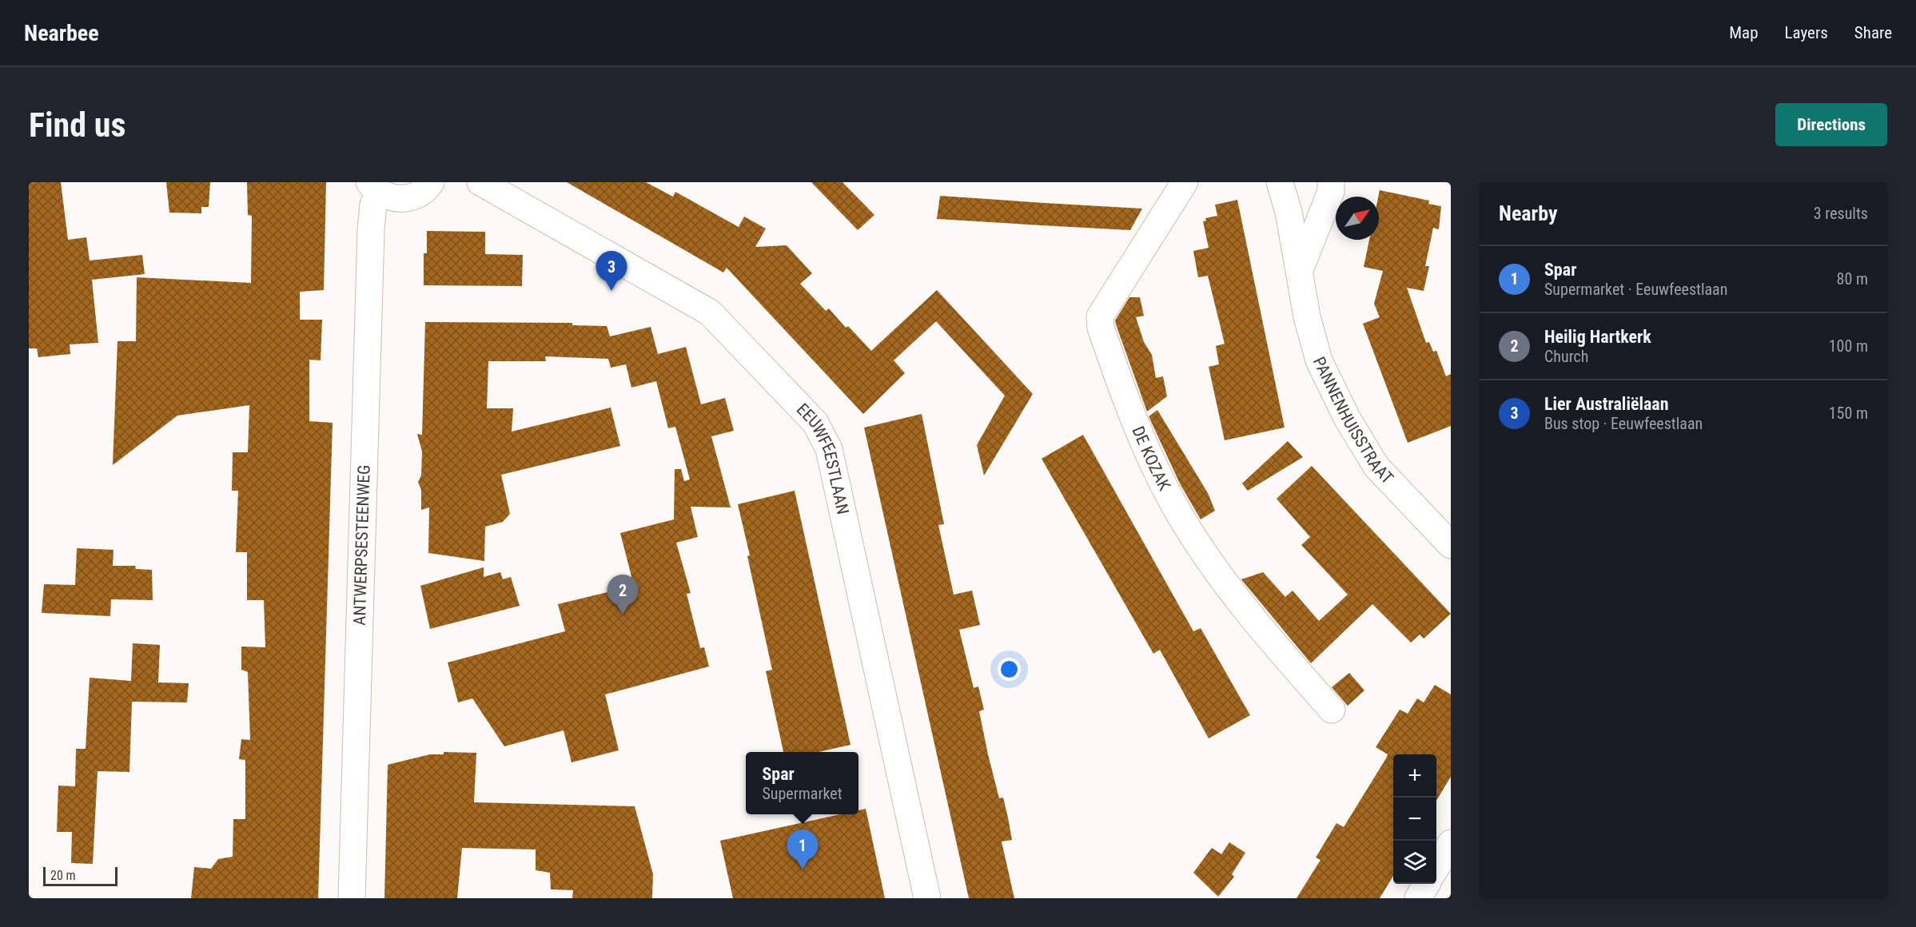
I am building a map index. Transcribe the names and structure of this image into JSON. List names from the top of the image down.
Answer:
{
  "streets": {
    "street": [
      "PANNENHUISSTRAAT",
      "DE KOZAK",
      "EEUWFEESTLAAN",
      "ANTWERPSESTEENWEG"
    ]
  },
  "scale_bar": "20 m",
  "north": "top right",
  "page": {
    "header": "Nearbee",
    "nav": ["Map", "Layers", "Share"],
    "buttons": "Directions",
    "title": "Find us",
    "heading": ["Nearby", "3 results"],
    "list": [
      {
        "mark": "1",
        "name": "Spar",
        "note": "Supermarket · Eeuwfeestlaan",
        "value": "80 m"
      },
      {
        "mark": "2",
        "name": "Heilig Hartkerk",
        "note": "Church",
        "value": "100 m"
      },
      {
        "mark": "3",
        "name": "Lier Australiëlaan",
        "note": "Bus stop · Eeuwfeestlaan",
        "value": "150 m"
      }
    ],
    "pins": ["3", "2", "1"],
    "popup": ["Spar", "Supermarket"],
    "map_buttons": ["+", "−"],
    "scale": "20 m"
  }
}
